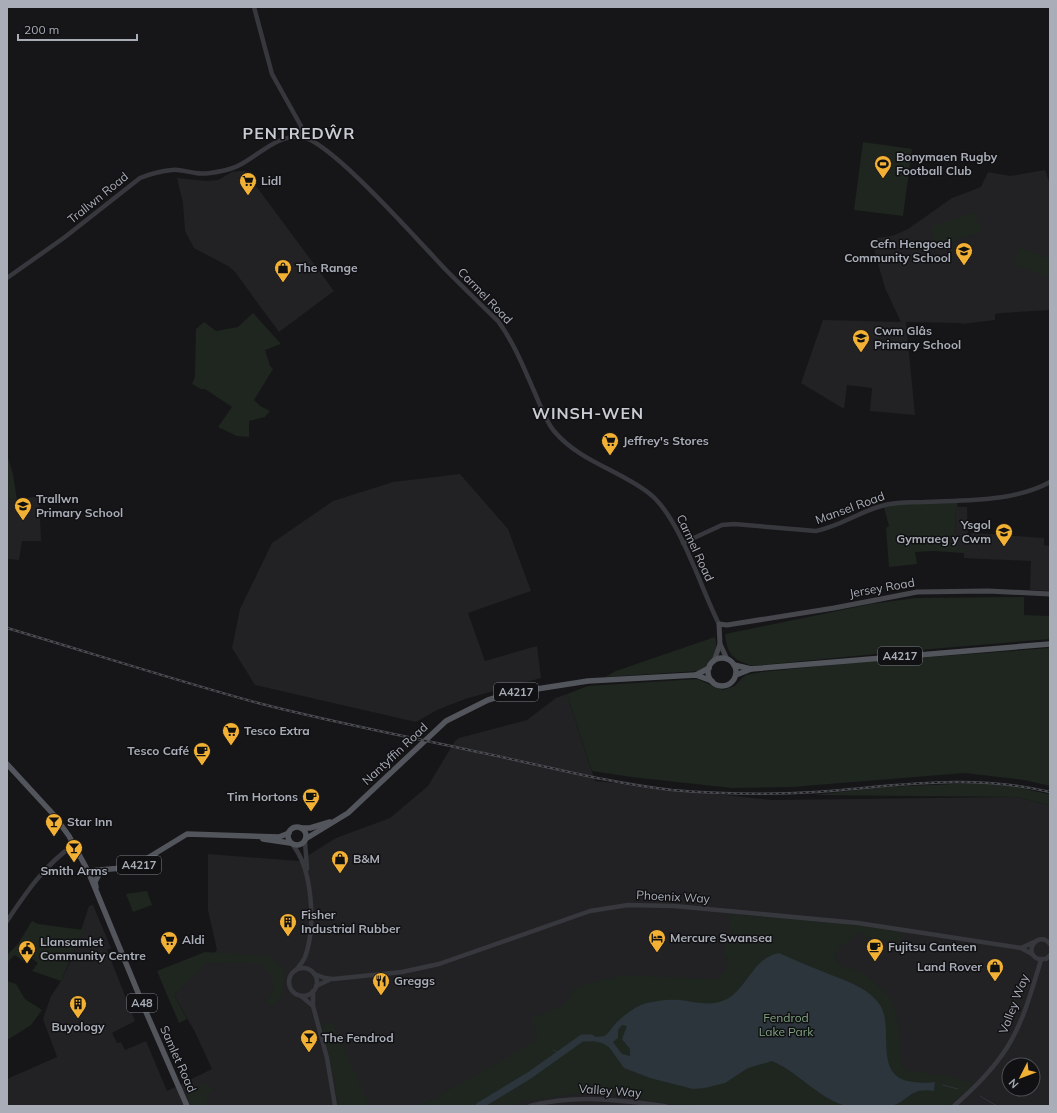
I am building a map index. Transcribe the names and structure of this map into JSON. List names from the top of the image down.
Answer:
{
  "streets": {
    "main road": [
      "Carmel Road",
      "Jersey Road",
      "A4217",
      "Nantyffin Road",
      "A48",
      "Samlet Road"
    ],
    "street": [
      "Trallwn Road",
      "Mansel Road",
      "Phoenix Way",
      "Valley Way"
    ]
  },
  "crossings": [
    ["Trallwn Road", "Carmel Road"],
    ["Carmel Road", "Mansel Road"],
    ["Carmel Road", "Jersey Road"],
    ["Carmel Road", "A4217"],
    ["A4217", "Nantyffin Road"],
    ["A4217", "A48"],
    ["A4217", "Samlet Road"],
    ["Phoenix Way", "Valley Way"],
    ["A48", "Samlet Road"]
  ],
  "districts": ["PENTREDŴR", "WINSH-WEN"],
  "parks": ["Fendrod Lake Park"],
  "places": {
    "sports": ["Bonymaen Rugby Football Club"],
    "supermarket": [
      "Lidl",
      "Jeffrey's Stores",
      "Tesco Extra",
      "Aldi"
    ],
    "school or university": [
      "Cefn Hengoed Community School",
      "Cwm Glâs Primary School",
      "Trallwn Primary School",
      "Ysgol Gymraeg y Cwm"
    ],
    "shop": ["The Range", "B&M", "Land Rover"],
    "cafe": ["Tesco Café", "Tim Hortons", "Fujitsu Canteen"],
    "bar": ["Star Inn", "Smith Arms", "The Fendrod"],
    "building": ["Fisher Industrial Rubber", "Buyology"],
    "hotel": ["Mercure Swansea"],
    "public building": ["Llansamlet Community Centre"],
    "restaurant": ["Greggs"]
  },
  "scale_bar": "200 m",
  "north": "bottom left"
}
